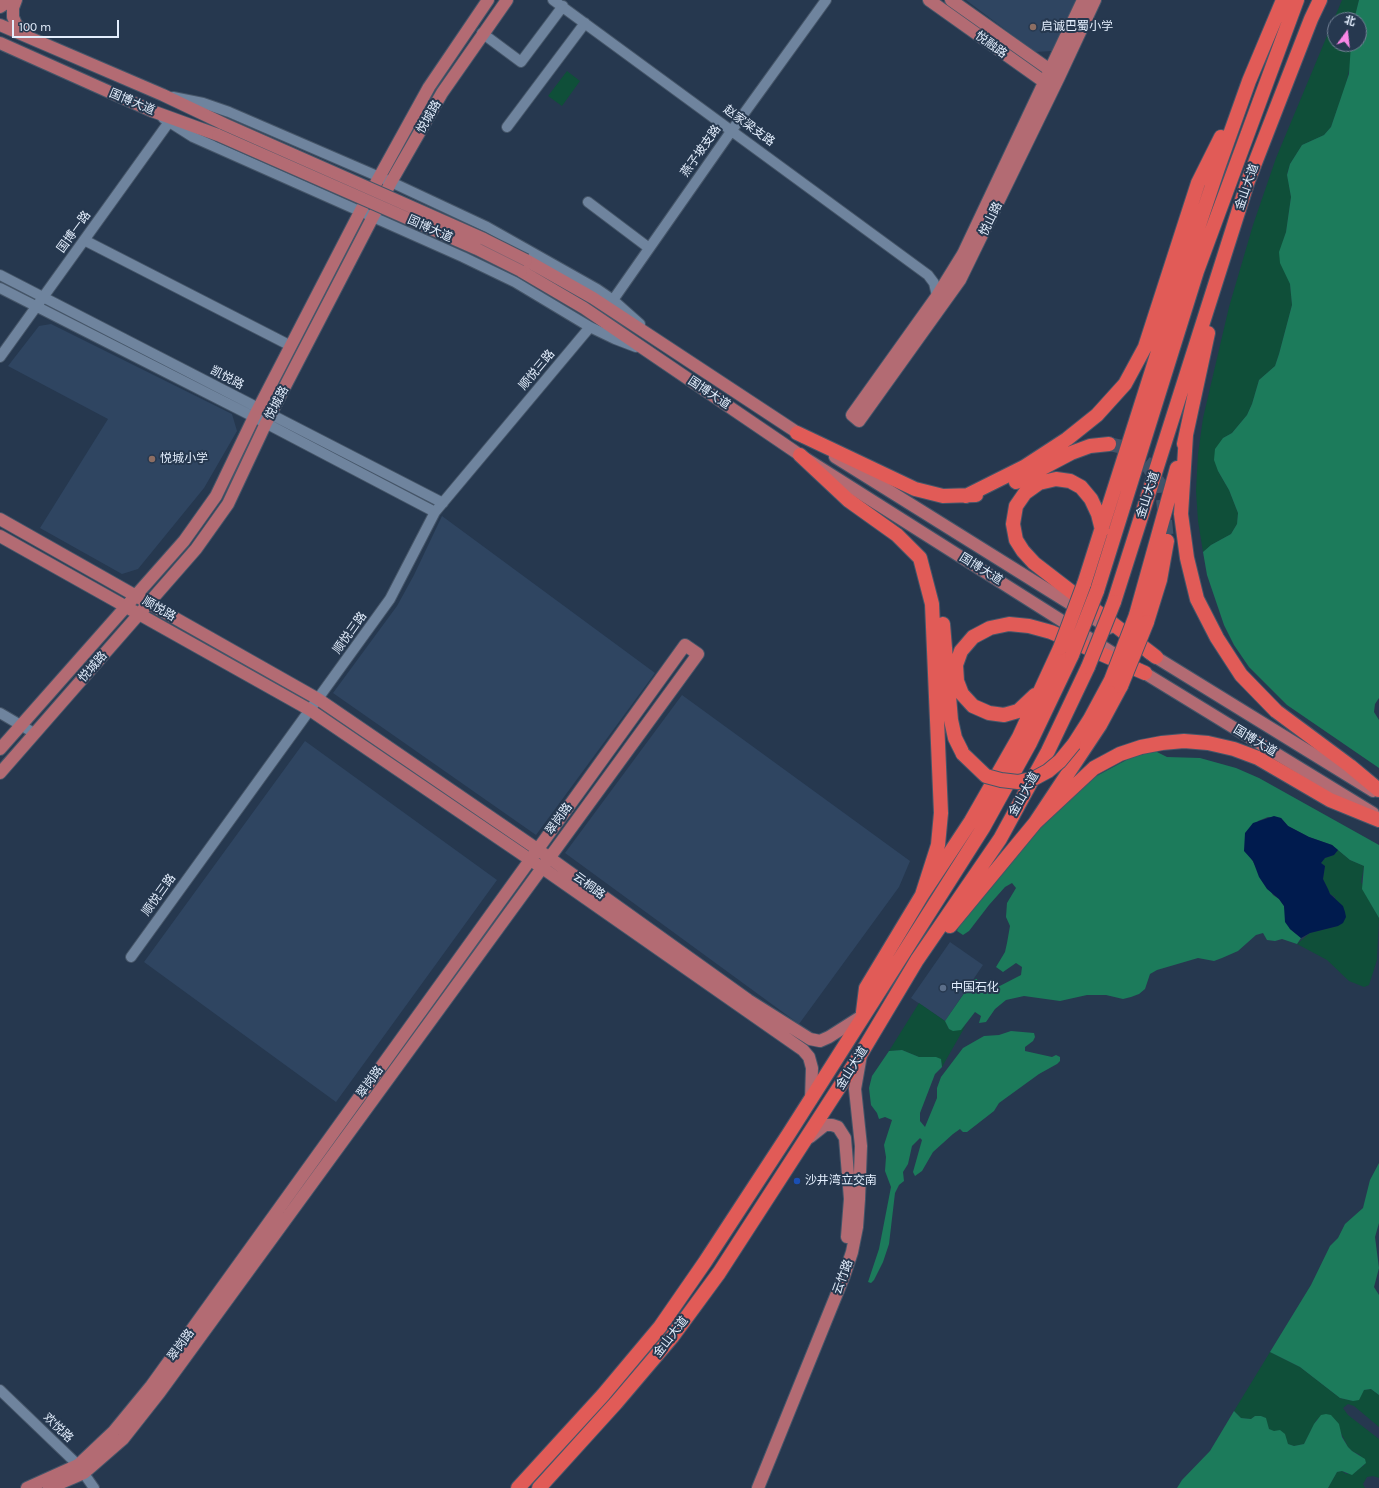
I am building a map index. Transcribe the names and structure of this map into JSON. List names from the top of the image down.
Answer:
{
  "streets": {
    "highway": ["金山大道"],
    "main road": [
      "悦融路",
      "国博大道",
      "悦城路",
      "悦山路",
      "顺悦路",
      "翠岗路",
      "云桐路",
      "云竹路"
    ],
    "street": [
      "赵家梁支路",
      "燕子坡支路",
      "国博一路",
      "顺悦三路",
      "凯悦路",
      "欢悦路"
    ]
  },
  "crossings": [
    ["悦融路", "悦山路"],
    ["悦城路", "凯悦路"],
    ["悦城路", "顺悦路"],
    ["赵家梁支路", "燕子坡支路"],
    ["金山大道", "云桐路"],
    ["金山大道", "云竹路"],
    ["国博一路", "凯悦路"],
    ["顺悦三路", "凯悦路"],
    ["顺悦三路", "顺悦路"],
    ["顺悦三路", "云桐路"],
    ["顺悦路", "云桐路"],
    ["翠岗路", "云桐路"],
    ["翠岗路", "欢悦路"]
  ],
  "places": [
    "启诚巴蜀小学",
    "悦城小学",
    "中国石化",
    "沙井湾立交南"
  ],
  "scale_bar": "100 m",
  "north": "top"
}
